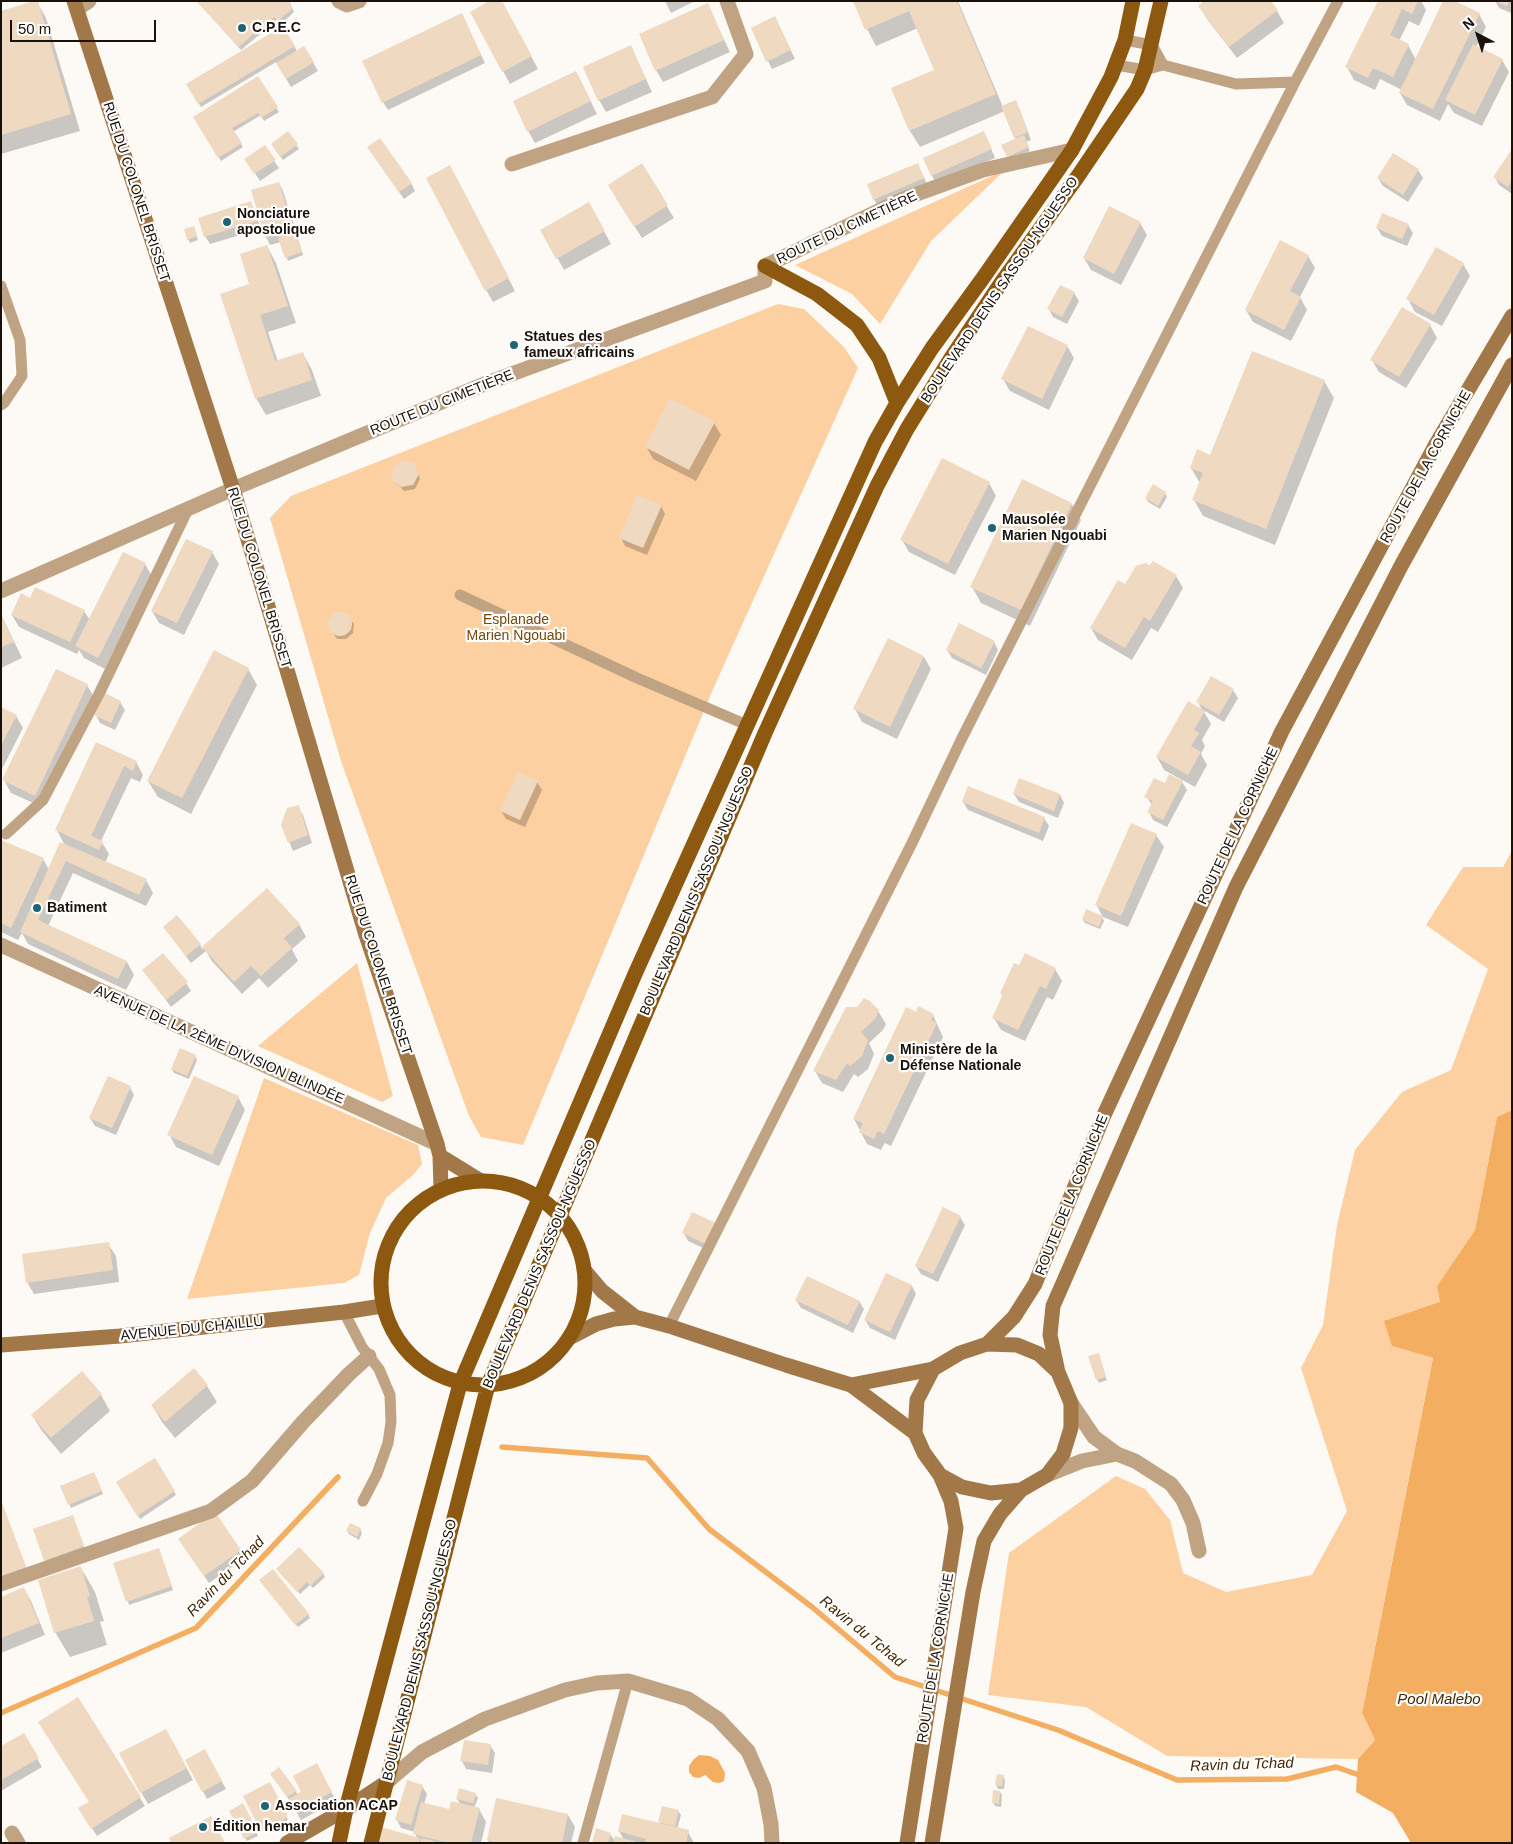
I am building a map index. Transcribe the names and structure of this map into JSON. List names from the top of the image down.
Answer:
{
  "streets": {
    "main road": [
      "RUE DU COLONEL BRISSET",
      "BOULEVARD DENIS SASSOU-NGUESSO",
      "ROUTE DE LA CORNICHE",
      "AVENUE DU CHAILLU"
    ],
    "street": ["ROUTE DU CIMETIÈRE", "AVENUE DE LA 2ÈME DIVISION BLINDÉE"]
  },
  "crossings": [
    ["RUE DU COLONEL BRISSET", "ROUTE DU CIMETIÈRE"],
    ["RUE DU COLONEL BRISSET", "AVENUE DE LA 2ÈME DIVISION BLINDÉE"],
    ["ROUTE DU CIMETIÈRE", "BOULEVARD DENIS SASSOU-NGUESSO"]
  ],
  "water": ["Ravin du Tchad", "Pool Malebo"],
  "parks": ["Esplanade Marien Ngouabi"],
  "places": [
    "C.P.E.C",
    "Nonciature apostolique",
    "Statues des fameux africains",
    "Mausolée Marien Ngouabi",
    "Batiment",
    "Ministère de la Défense Nationale",
    "Association ACAP",
    "Édition hemar"
  ],
  "scale_bar": "50 m",
  "north": "top left"
}
